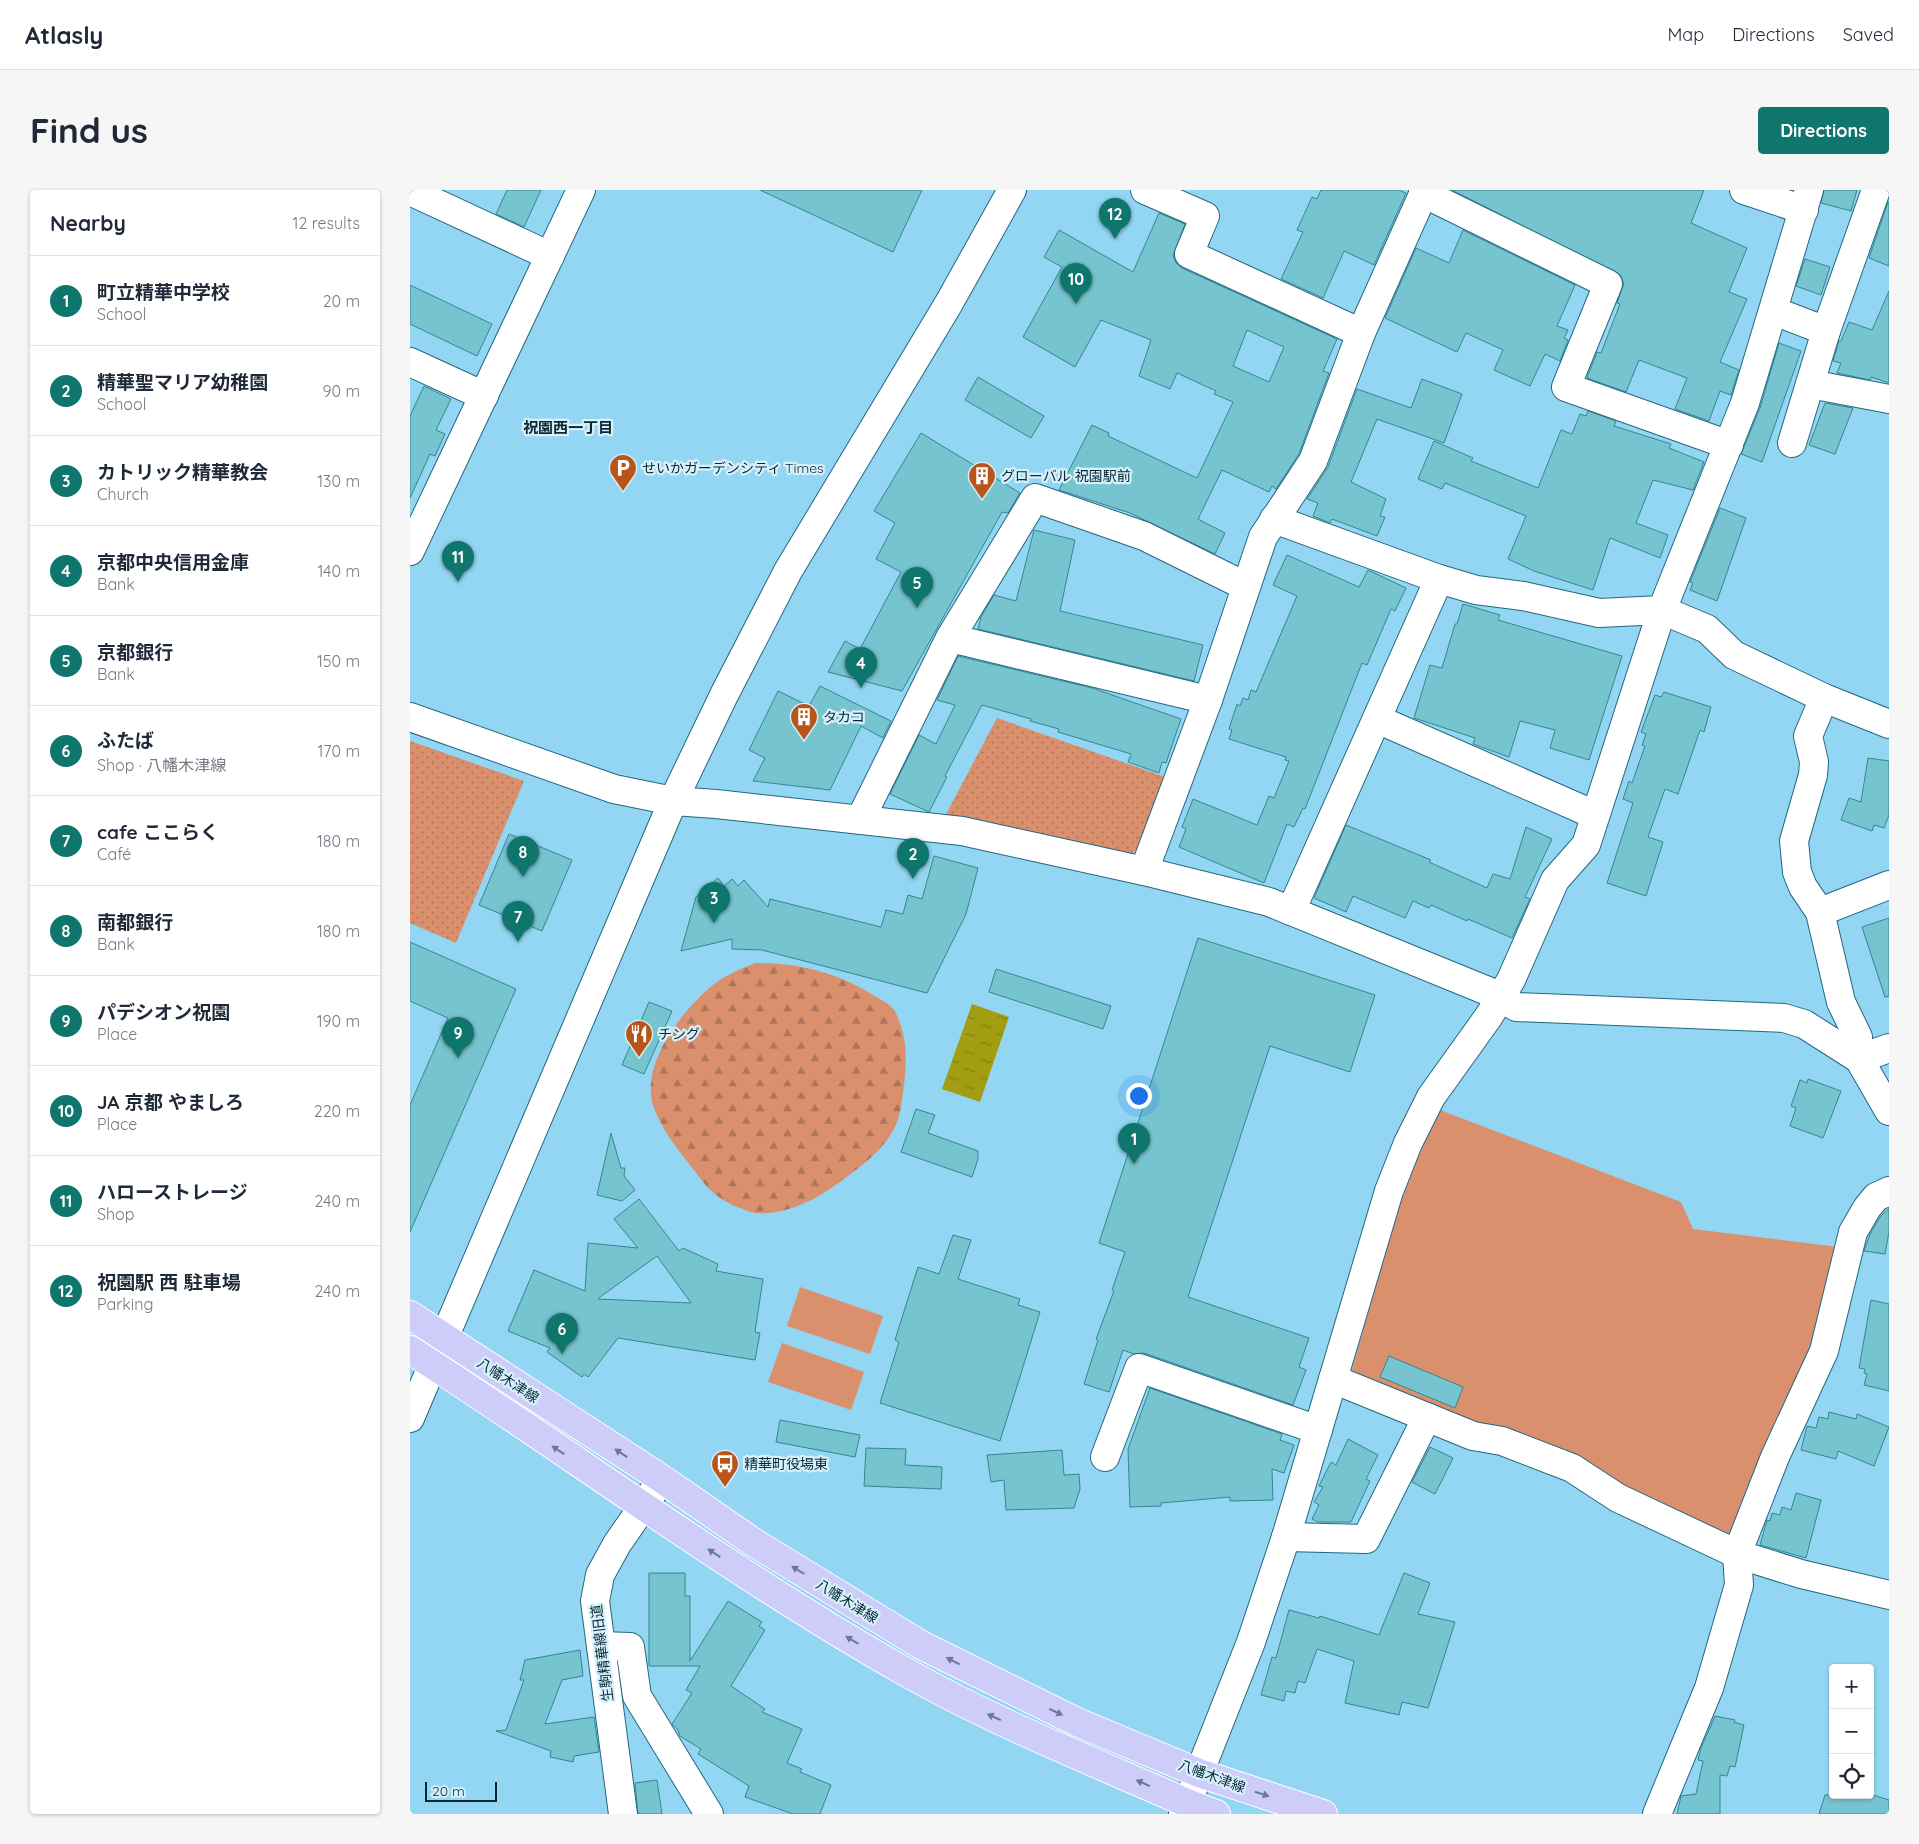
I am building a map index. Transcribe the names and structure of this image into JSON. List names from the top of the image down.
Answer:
{
  "streets": {
    "main road": ["八幡木津線"],
    "street": ["生駒精華線旧道"]
  },
  "crossings": [
    ["八幡木津線", "生駒精華線旧道"]
  ],
  "districts": ["祝園西一丁目"],
  "places": {
    "parking": ["せいかガーデンシティ Times"],
    "building": ["グローバル 祝園駅前", "タカコ"],
    "restaurant": ["チング"],
    "bus stop": ["精華町役場東"]
  },
  "scale_bar": "20 m",
  "page": {
    "header": "Atlasly",
    "nav": ["Map", "Directions", "Saved"],
    "buttons": "Directions",
    "title": "Find us",
    "heading": ["Nearby", "12 results"],
    "pins": [
      "12",
      "10",
      "11",
      "5",
      "4",
      "8",
      "2",
      "3",
      "7",
      "9",
      "1",
      "6"
    ],
    "list": [
      {
        "mark": "1",
        "name": "町立精華中学校",
        "note": "School",
        "value": "20 m"
      },
      {
        "mark": "2",
        "name": "精華聖マリア幼稚園",
        "note": "School",
        "value": "90 m"
      },
      {
        "mark": "3",
        "name": "カトリック精華教会",
        "note": "Church",
        "value": "130 m"
      },
      {
        "mark": "4",
        "name": "京都中央信用金庫",
        "note": "Bank",
        "value": "140 m"
      },
      {
        "mark": "5",
        "name": "京都銀行",
        "note": "Bank",
        "value": "150 m"
      },
      {
        "mark": "6",
        "name": "ふたば",
        "note": "Shop · 八幡木津線",
        "value": "170 m"
      },
      {
        "mark": "7",
        "name": "cafe ここらく",
        "note": "Café",
        "value": "180 m"
      },
      {
        "mark": "8",
        "name": "南都銀行",
        "note": "Bank",
        "value": "180 m"
      },
      {
        "mark": "9",
        "name": "パデシオン祝園",
        "note": "Place",
        "value": "190 m"
      },
      {
        "mark": "10",
        "name": "JA 京都 やましろ",
        "note": "Place",
        "value": "220 m"
      },
      {
        "mark": "11",
        "name": "ハローストレージ",
        "note": "Shop",
        "value": "240 m"
      },
      {
        "mark": "12",
        "name": "祝園駅 西 駐車場",
        "note": "Parking",
        "value": "240 m"
      }
    ],
    "map_buttons": ["+", "−"],
    "scale": "20 m"
  }
}
